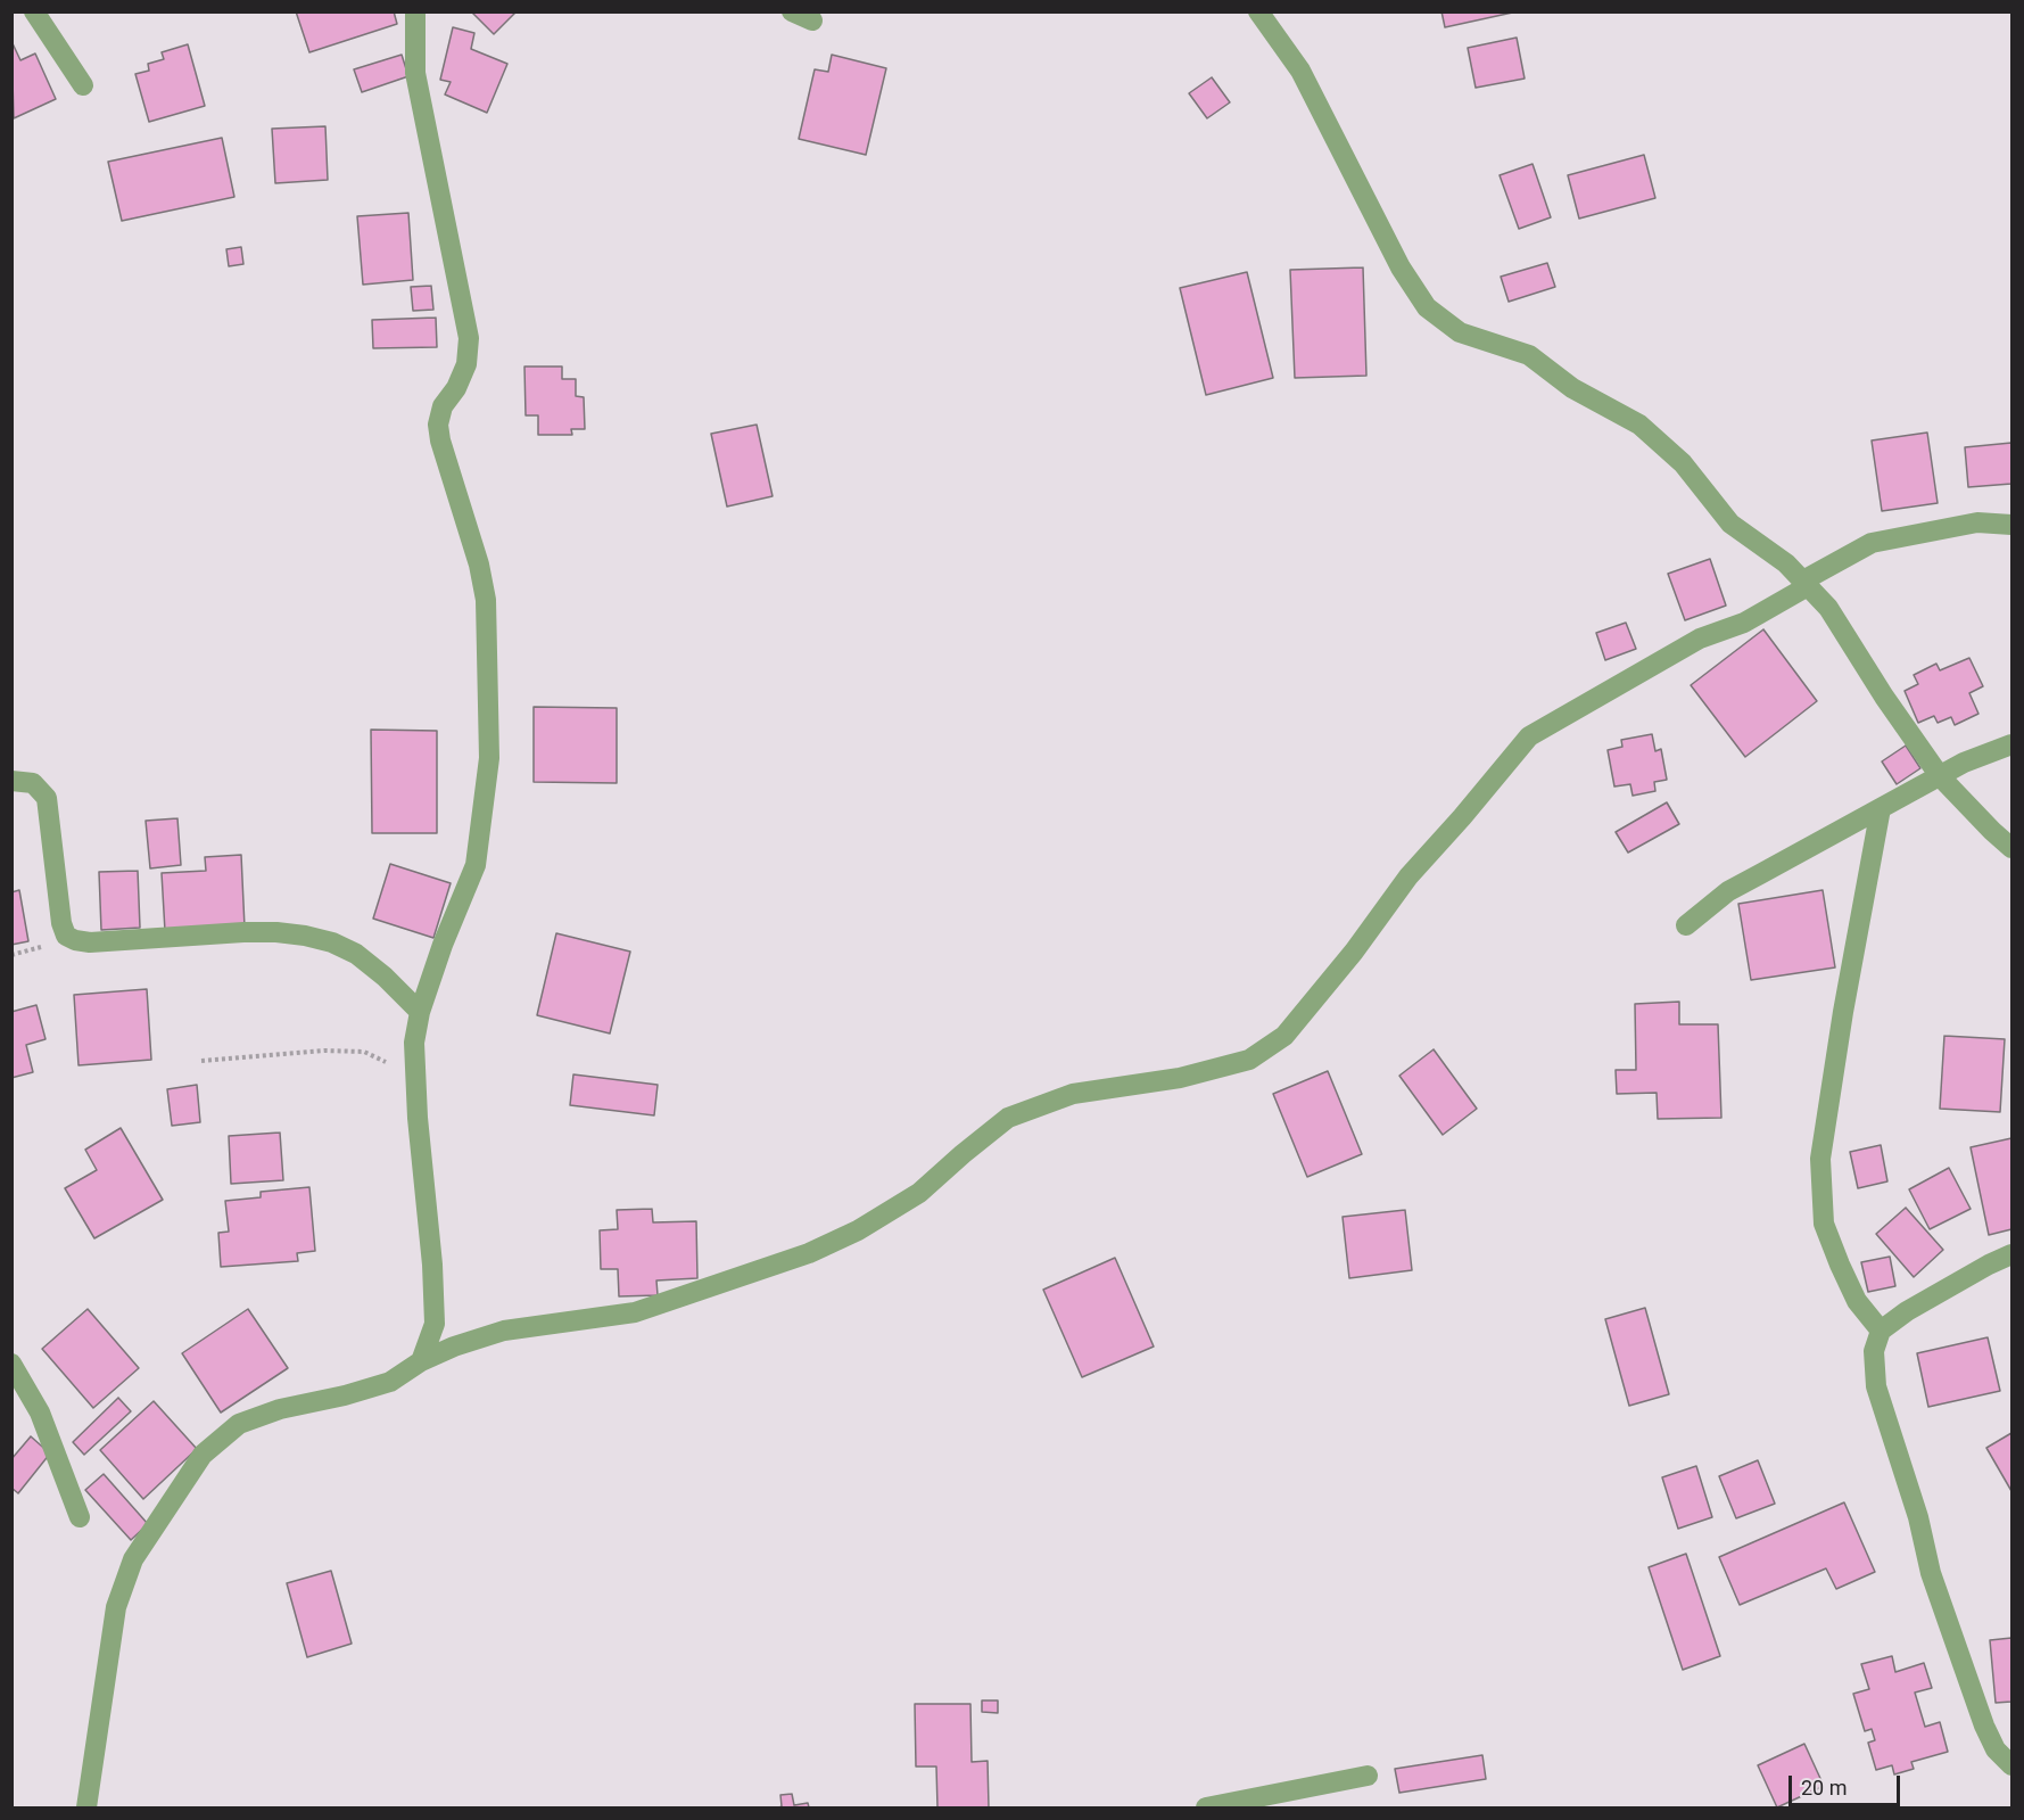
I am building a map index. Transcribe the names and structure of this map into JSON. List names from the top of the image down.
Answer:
{
  "scale_bar": "20 m"
}
